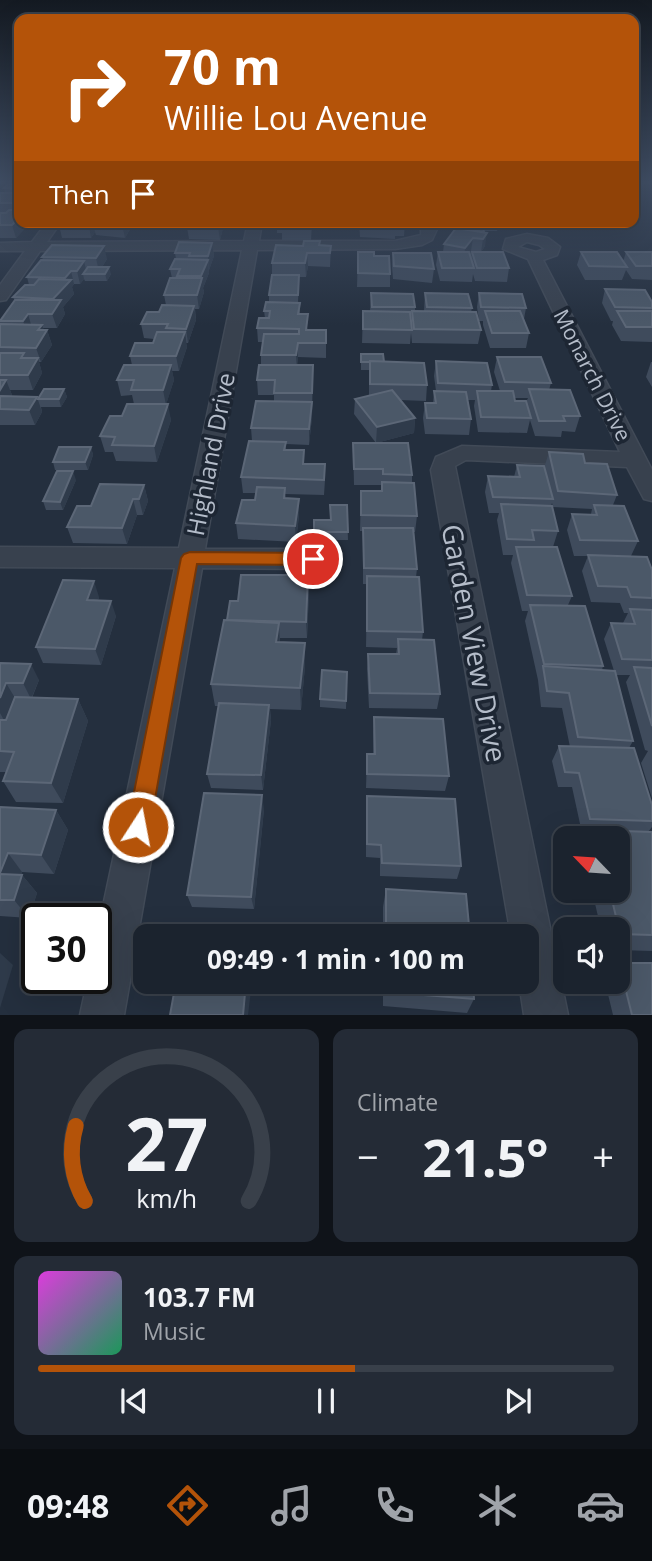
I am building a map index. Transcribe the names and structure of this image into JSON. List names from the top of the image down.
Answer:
{
  "streets": {
    "street": ["Monarch Drive", "Highland Drive", "Garden View Drive"]
  },
  "crossings": [
    ["Monarch Drive", "Garden View Drive"]
  ],
  "north": "top left",
  "page": {
    "turn": ["70 m", "Willie Lou Avenue"],
    "then": "Then",
    "limit": "30",
    "trip": "09:49 · 1 min · 100 m",
    "tile": "Climate",
    "heat": ["−", "21.5°", "+"],
    "song": ["103.7 FM", "Music"],
    "tabs": "09:48",
    "gauge": ["27", "km/h"]
  }
}
